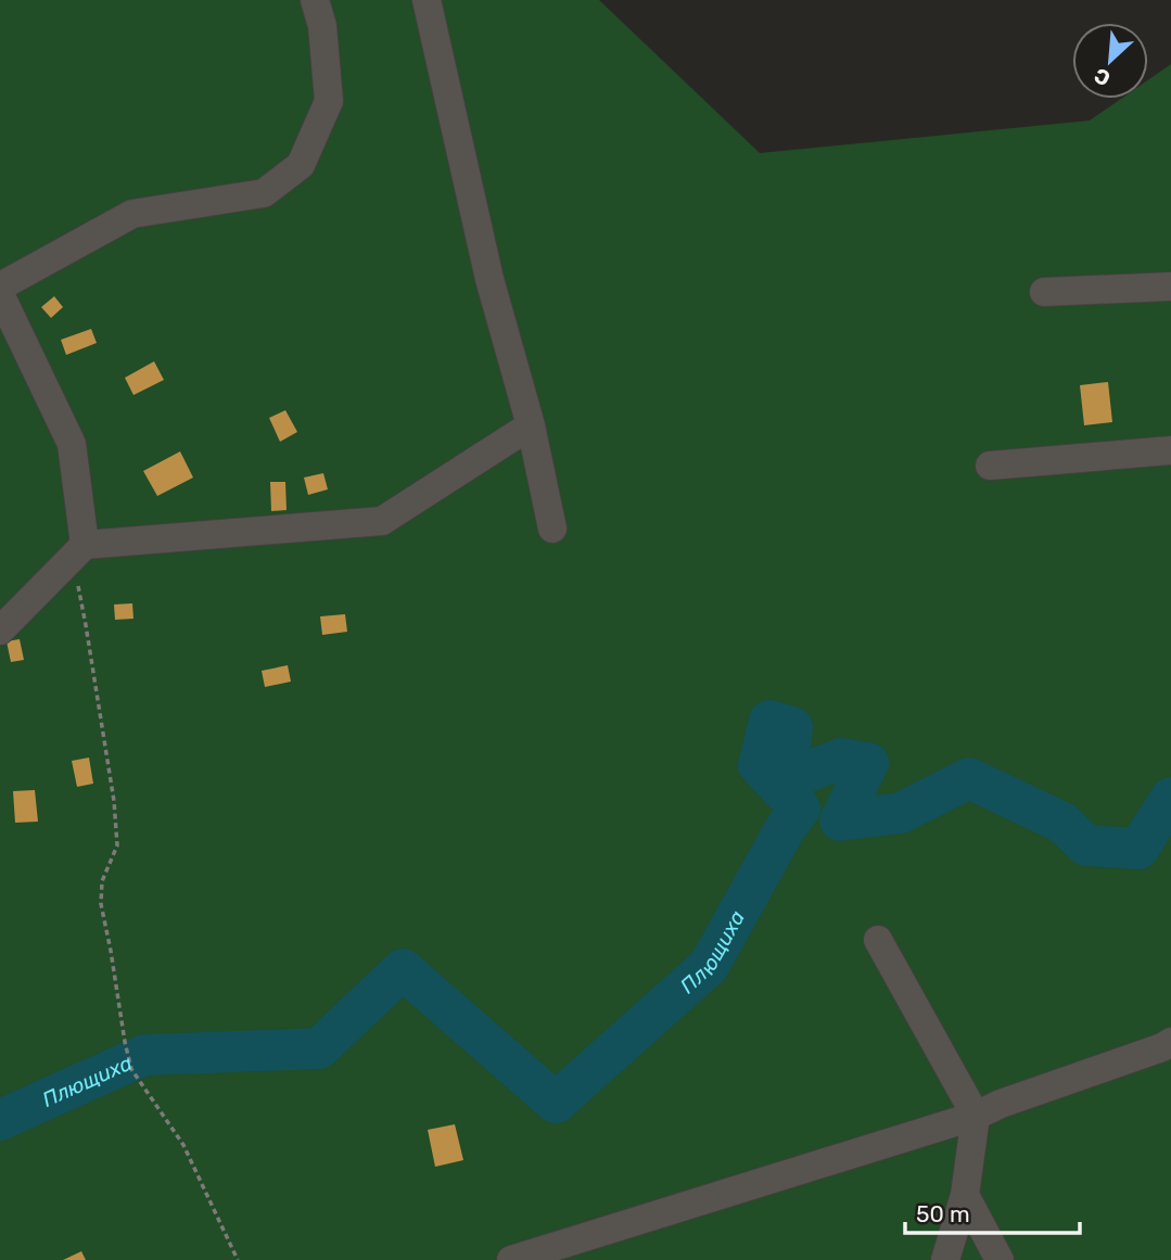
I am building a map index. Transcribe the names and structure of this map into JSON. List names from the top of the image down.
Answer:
{
  "water": ["Плющиха"],
  "scale_bar": "50 m",
  "north": "bottom left"
}
